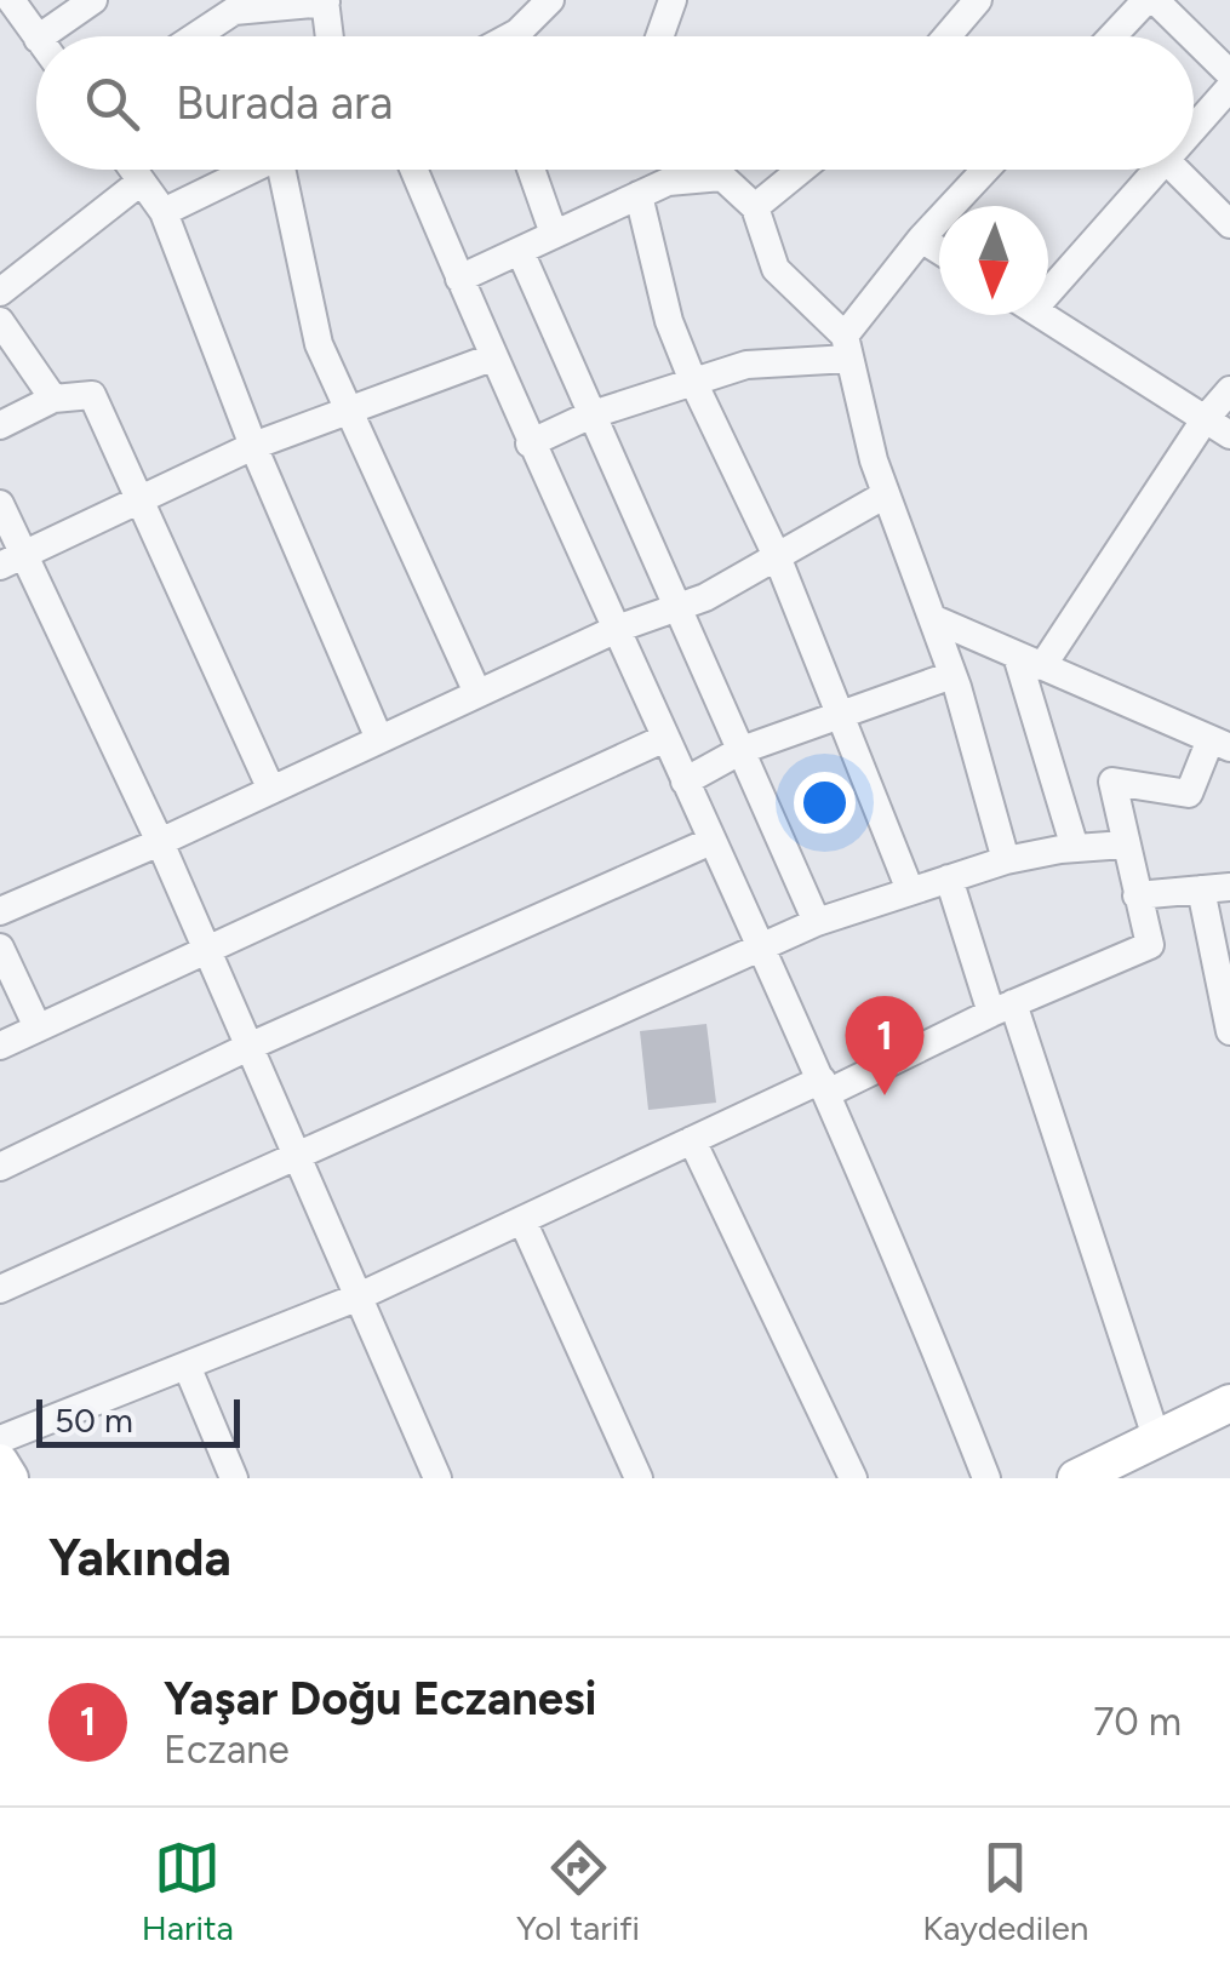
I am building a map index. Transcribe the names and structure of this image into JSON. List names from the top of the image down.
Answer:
{
  "scale_bar": "50 m",
  "north": "bottom",
  "page": {
    "search": "Burada ara",
    "pins": "1",
    "scale": "50 m",
    "heading": "Yakında",
    "list": [
      {
        "mark": "1",
        "name": "Yaşar Doğu Eczanesi",
        "note": "Eczane",
        "value": "70 m"
      }
    ],
    "nav": ["Harita", "Yol tarifi", "Kaydedilen"]
  }
}
